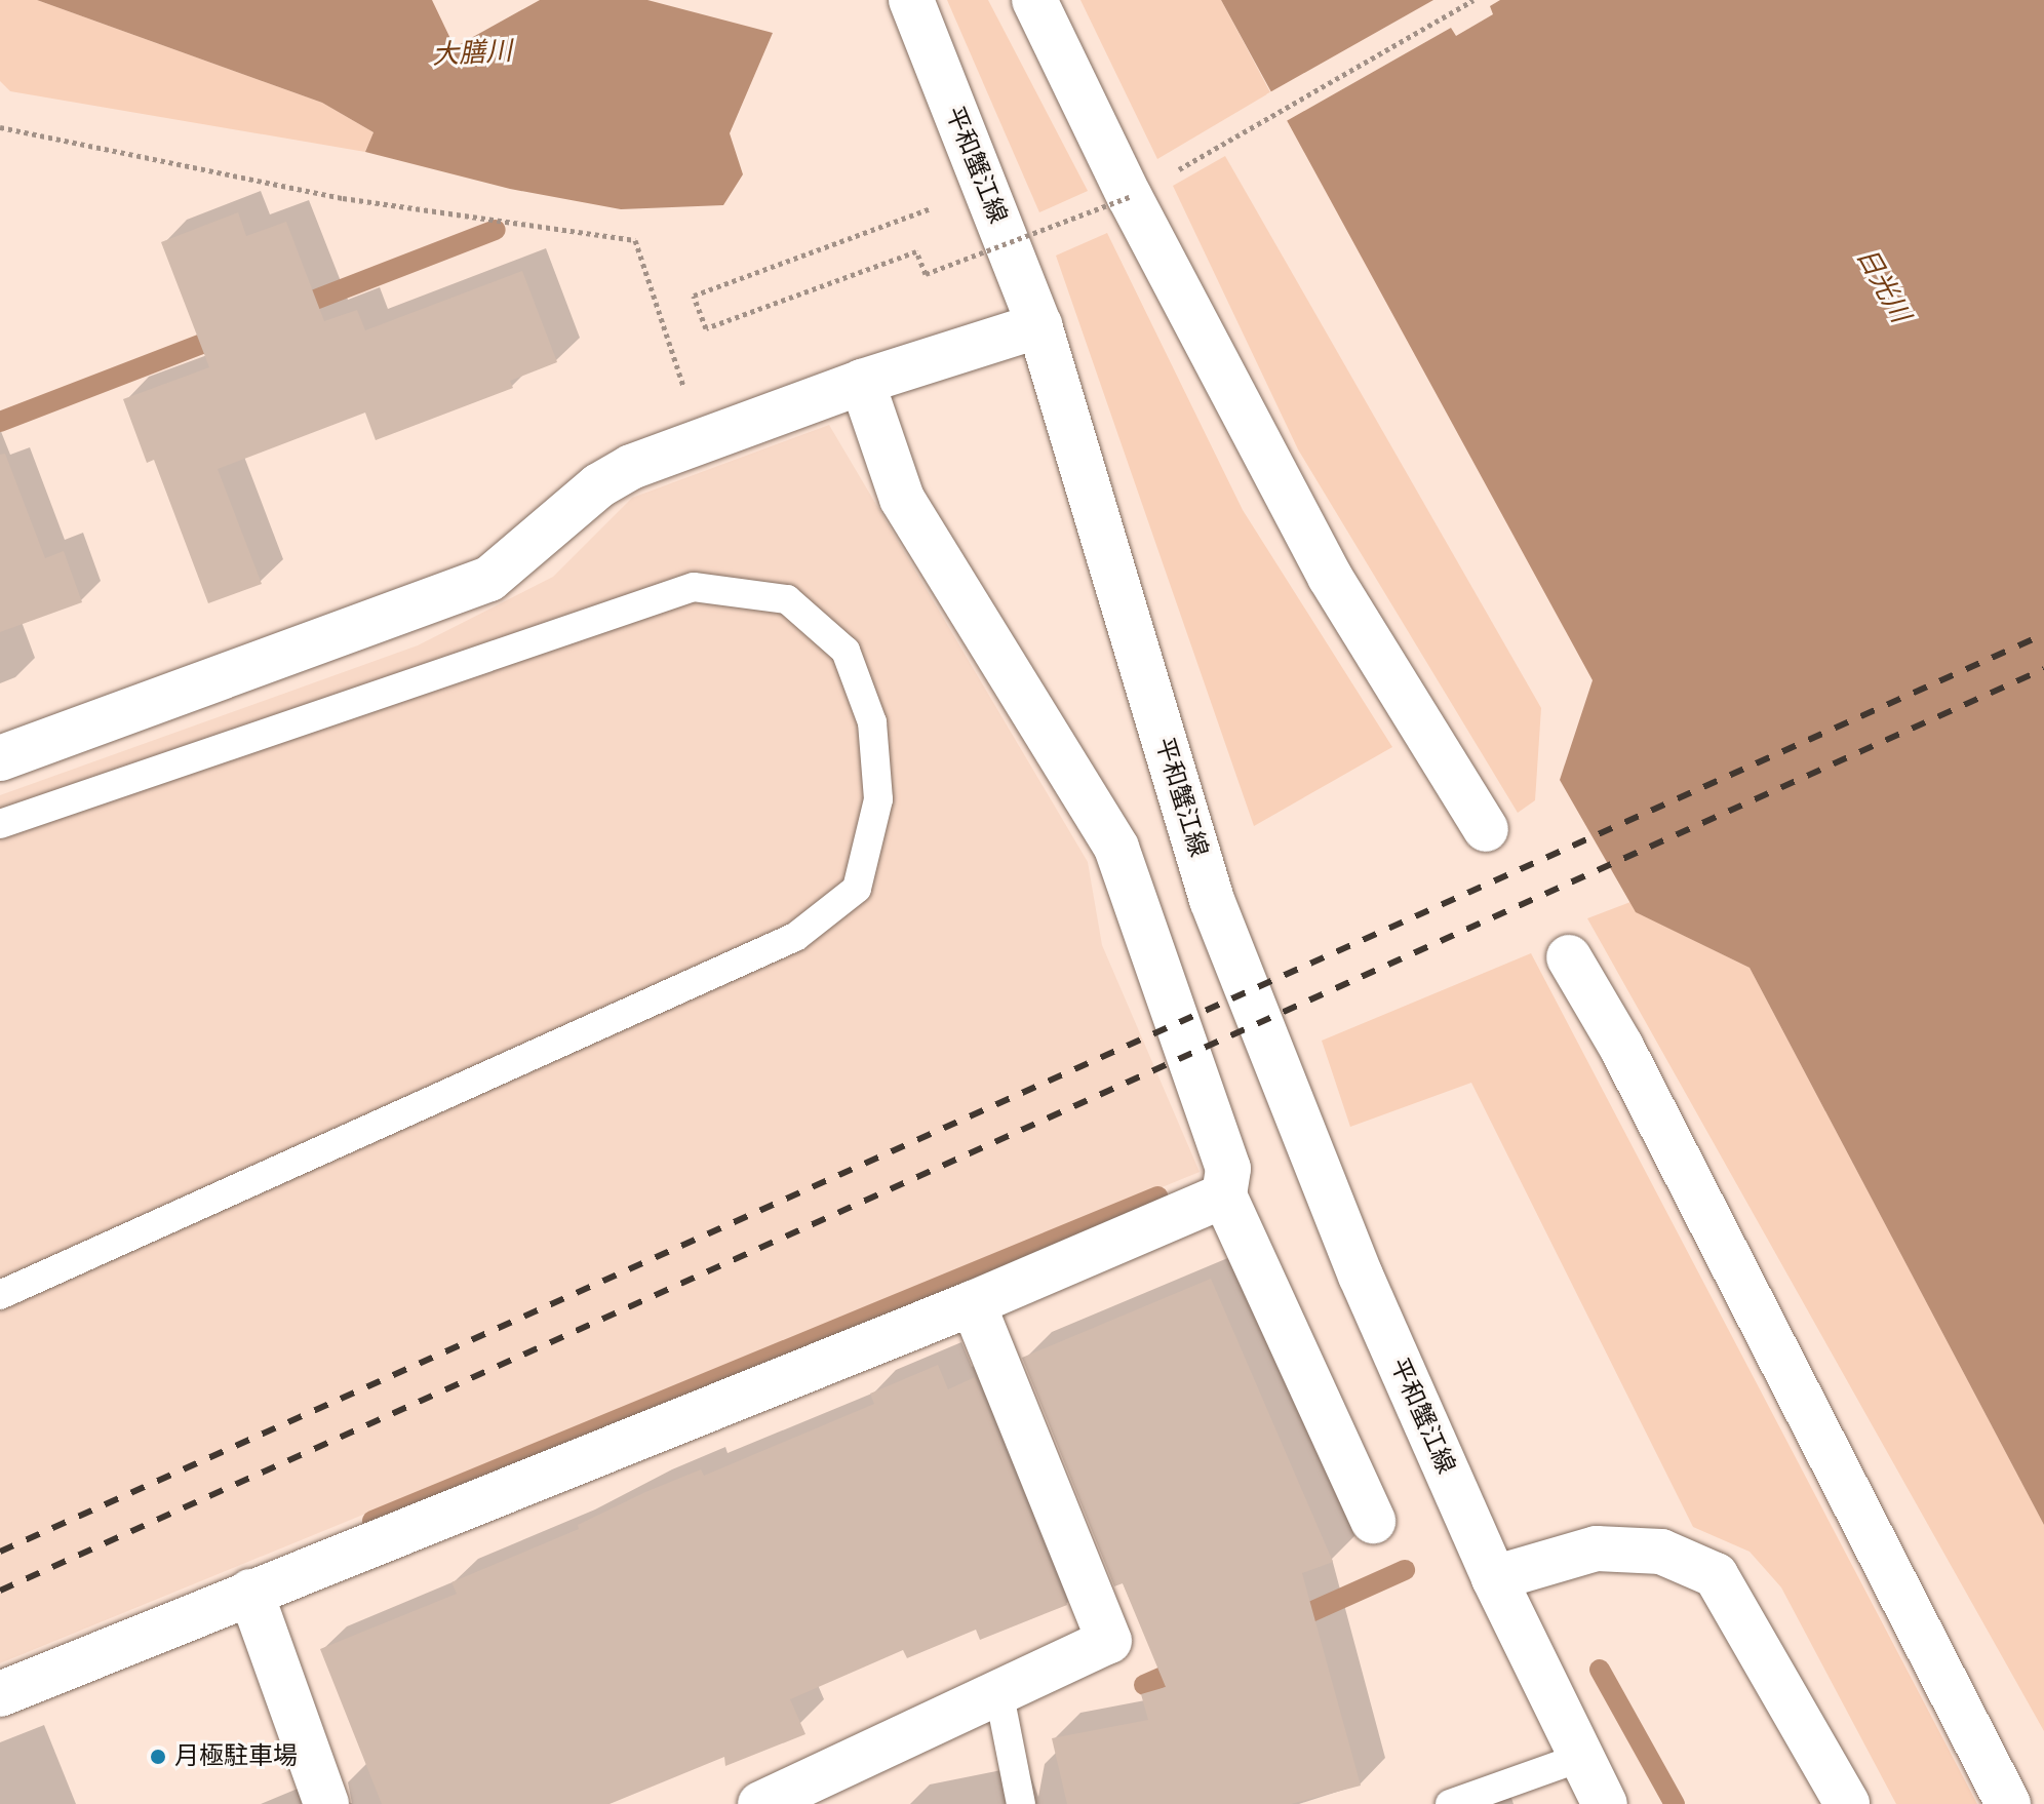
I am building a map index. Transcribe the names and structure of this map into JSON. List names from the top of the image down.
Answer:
{
  "streets": {
    "street": ["平和蟹江線"]
  },
  "water": ["大膳川", "日光川"],
  "places": ["月極駐車場"]
}
